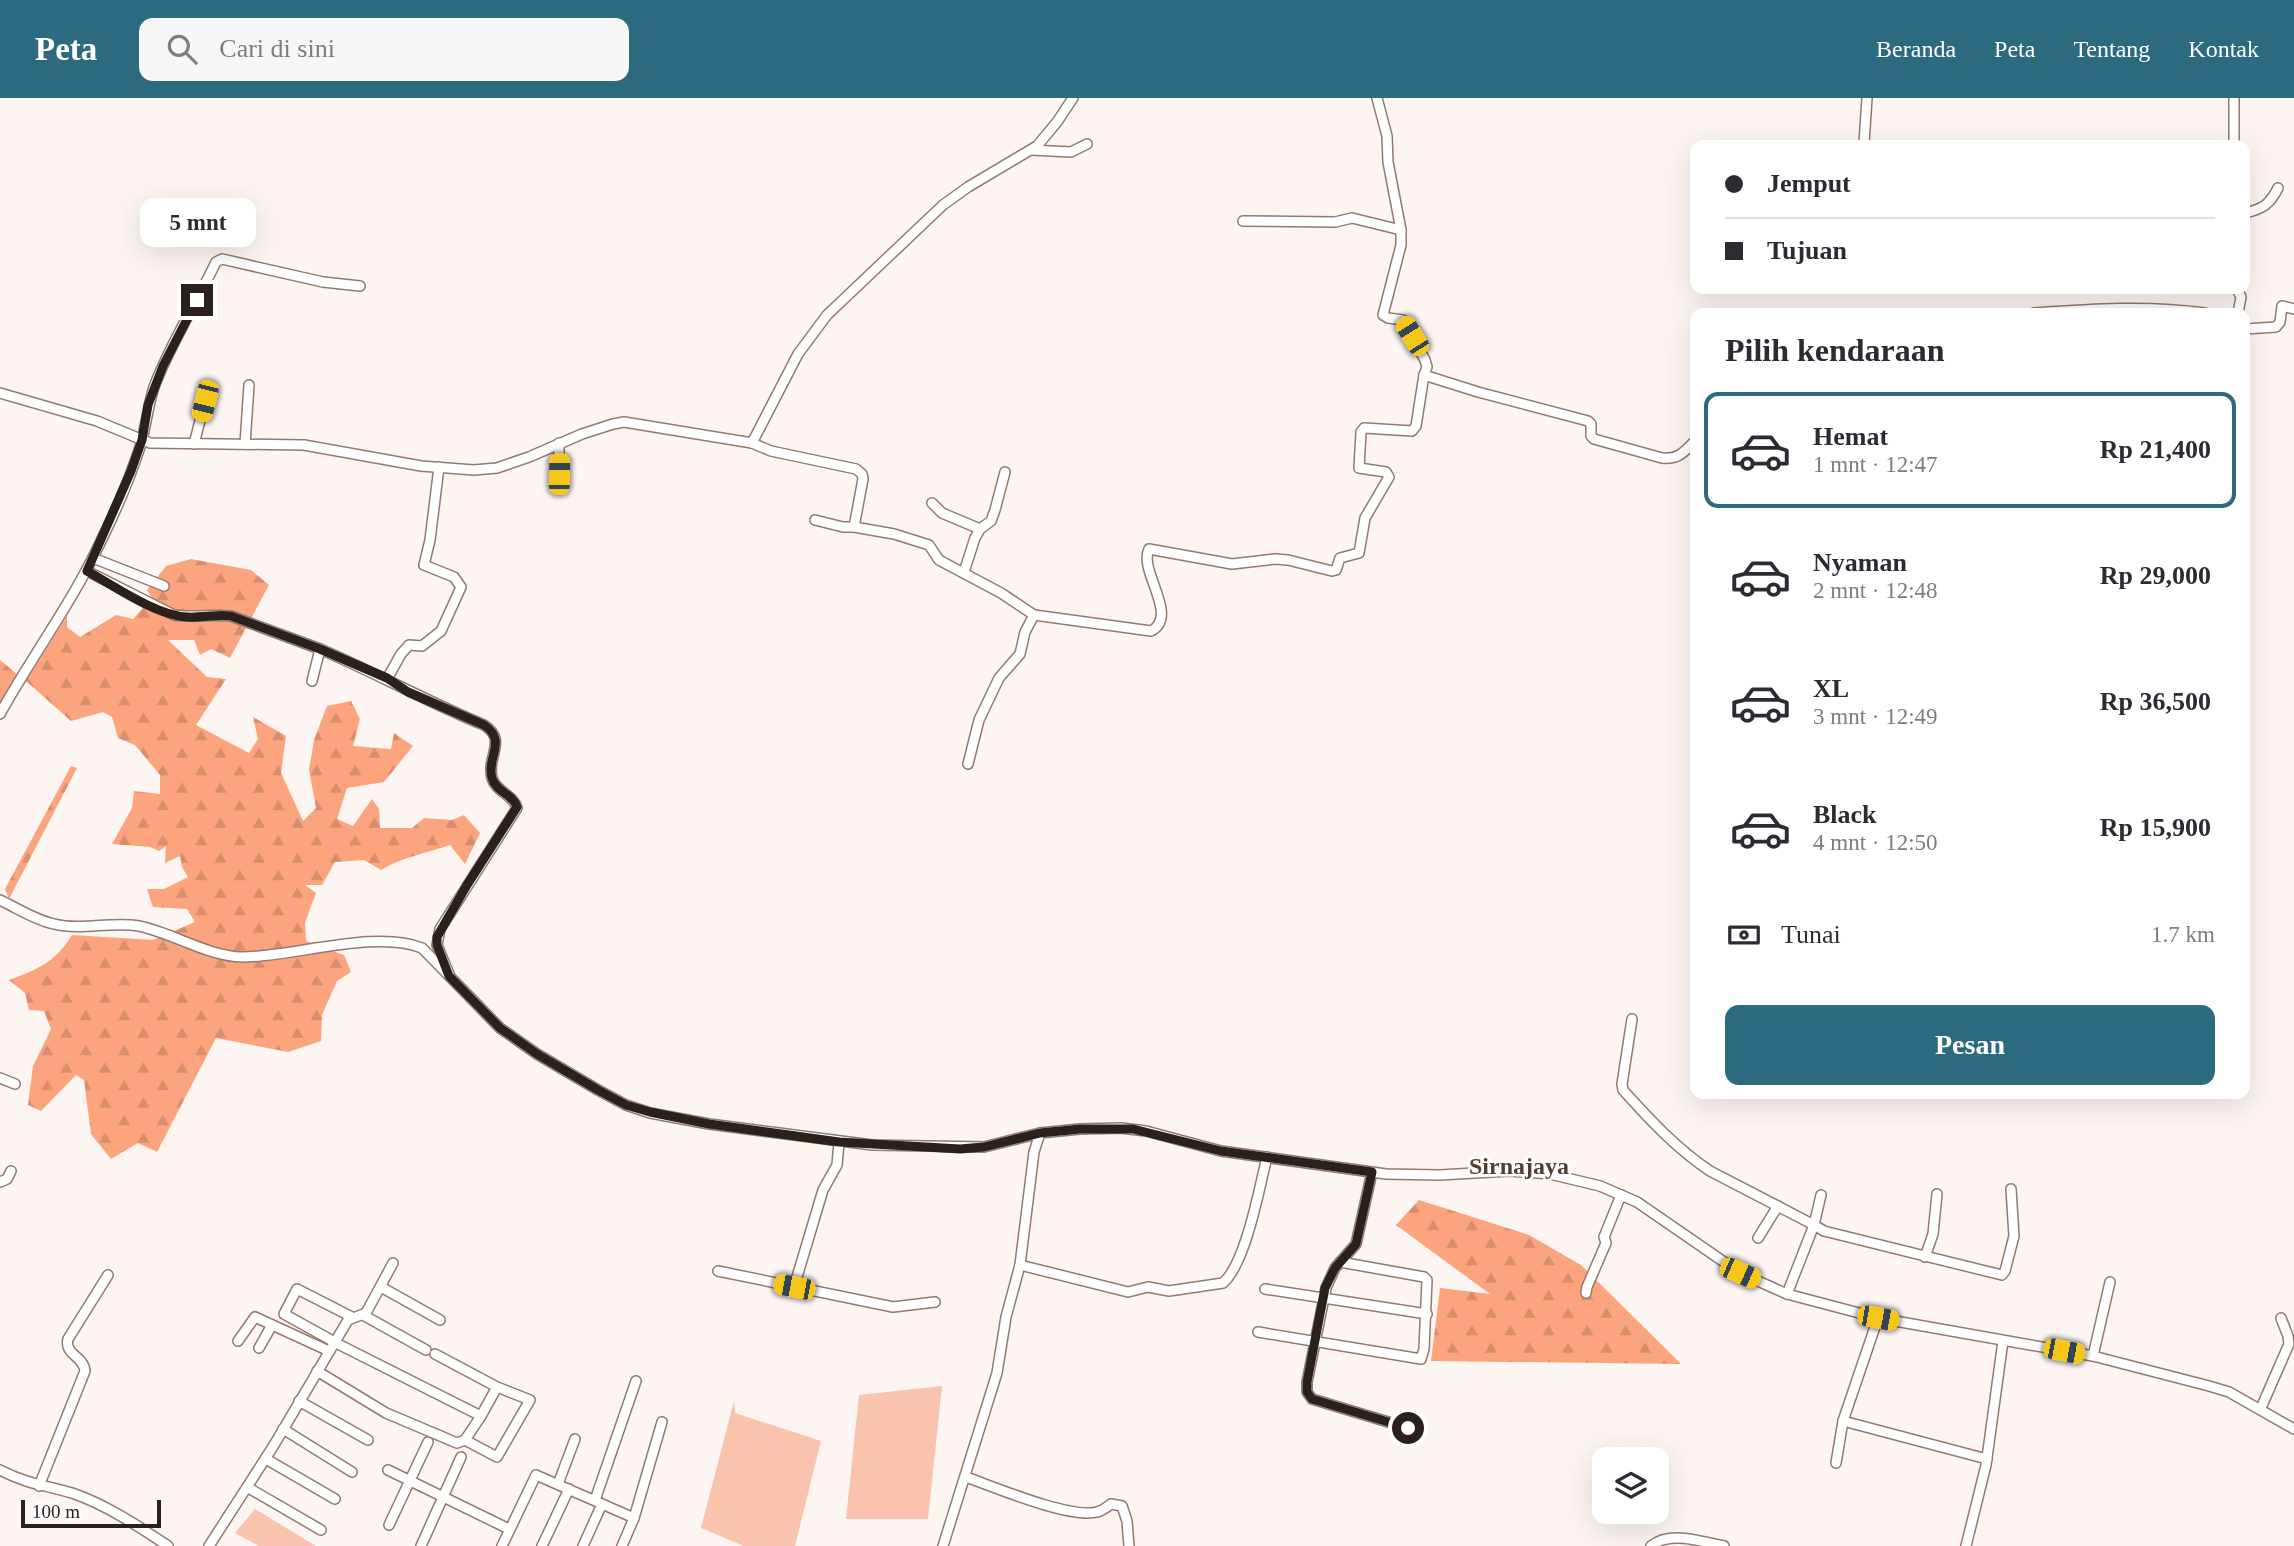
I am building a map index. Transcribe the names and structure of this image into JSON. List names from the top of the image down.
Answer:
{
  "districts": ["Sirnajaya"],
  "scale_bar": "100 m",
  "page": {
    "header": "Peta",
    "search": "Cari di sini",
    "nav": [
      "Beranda",
      "Peta",
      "Tentang",
      "Kontak"
    ],
    "banner": ["Jemput", "Tujuan"],
    "bubble": "5 mnt",
    "heading": "Pilih kendaraan",
    "list": [
      {
        "name": "Hemat",
        "note": "1 mnt · 12:47",
        "value": "Rp 21,400"
      },
      {
        "name": "Nyaman",
        "note": "2 mnt · 12:48",
        "value": "Rp 29,000"
      },
      {
        "name": "XL",
        "note": "3 mnt · 12:49",
        "value": "Rp 36,500"
      },
      {
        "name": "Black",
        "note": "4 mnt · 12:50",
        "value": "Rp 15,900"
      }
    ],
    "pay": ["Tunai", "1.7 km"],
    "buttons": "Pesan",
    "scale": "100 m"
  }
}
